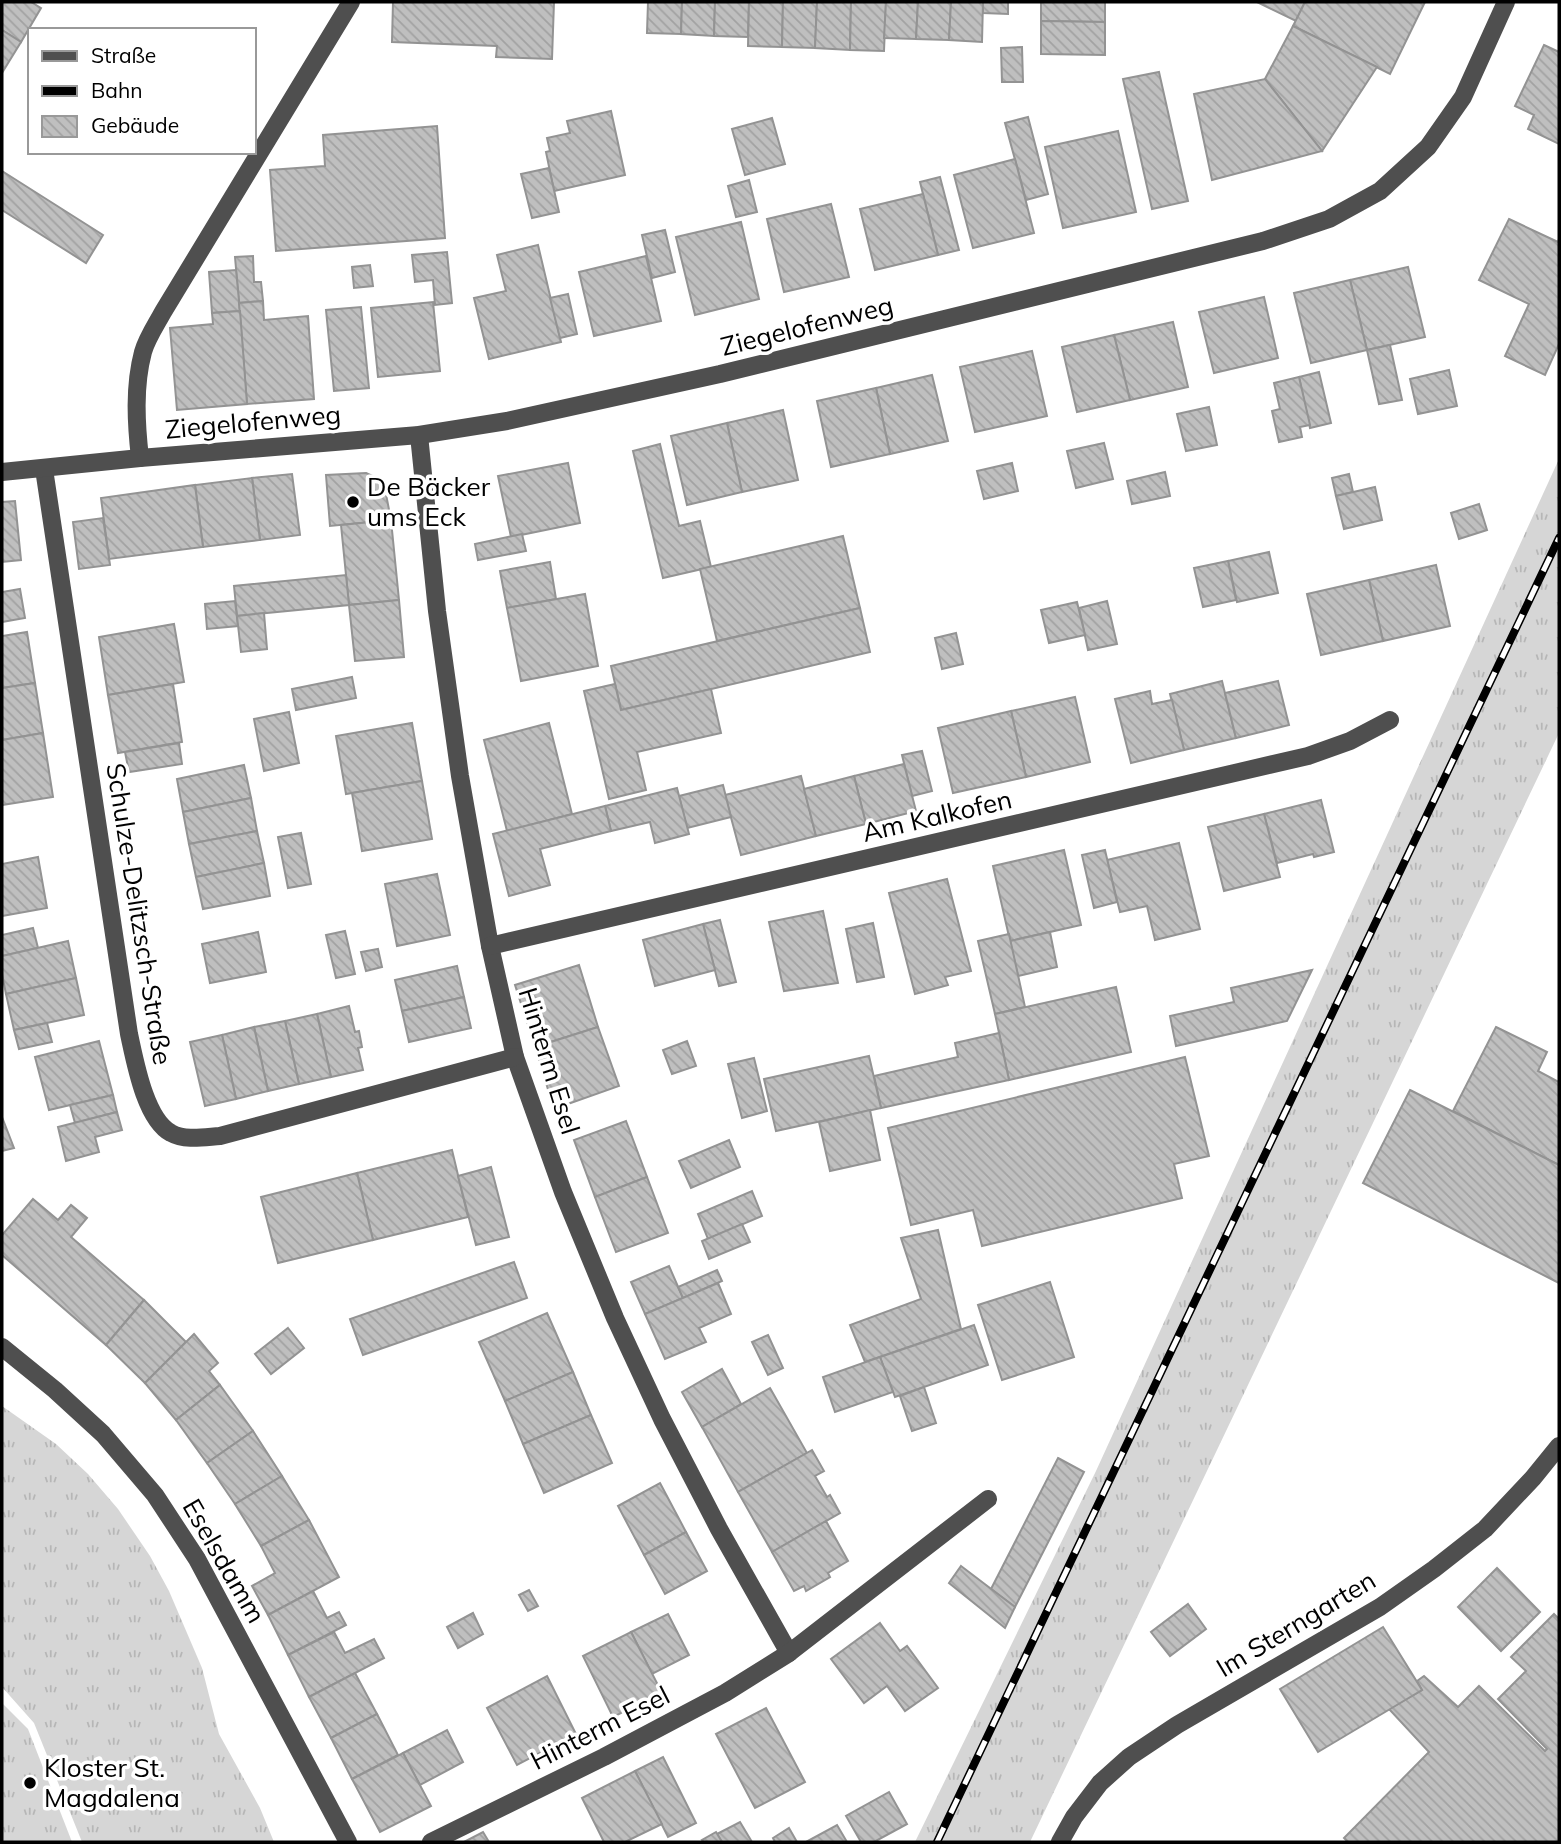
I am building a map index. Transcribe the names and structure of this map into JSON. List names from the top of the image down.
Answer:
{
  "streets": {
    "street": [
      "Ziegelofenweg",
      "Am Kalkofen",
      "Schulze-Delitzsch-Straße",
      "Hinterm Esel",
      "Eselsdamm",
      "Im Sterngarten"
    ]
  },
  "crossings": [
    ["Ziegelofenweg", "Schulze-Delitzsch-Straße"],
    ["Ziegelofenweg", "Hinterm Esel"],
    ["Am Kalkofen", "Hinterm Esel"],
    ["Schulze-Delitzsch-Straße", "Hinterm Esel"]
  ],
  "places": ["De Bäcker ums Eck", "Kloster St. Magdalena"],
  "legend": ["Straße", "Bahn", "Gebäude"]
}
